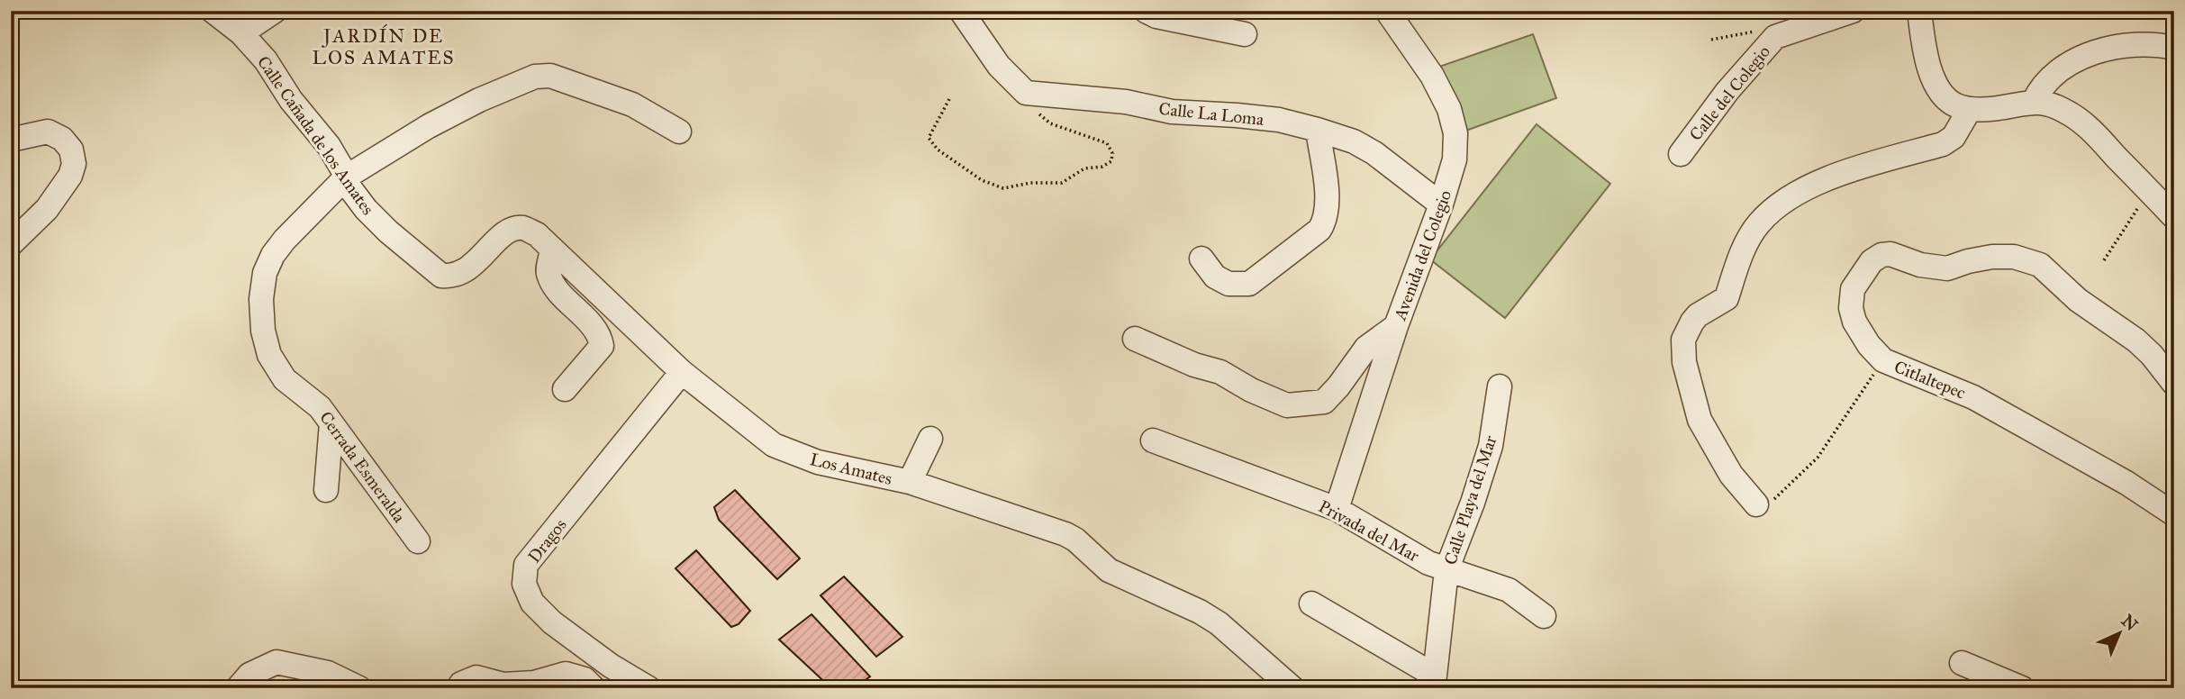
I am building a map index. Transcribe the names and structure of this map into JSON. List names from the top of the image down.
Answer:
{
  "streets": {
    "street": [
      "Calle del Colegio",
      "Calle La Loma",
      "Calle Cañada de los Amates",
      "Avenida del Colegio",
      "Citlaltepec",
      "Cerrada Esmeralda",
      "Los Amates",
      "Calle Playa del Mar",
      "Privada del Mar",
      "Dragos"
    ]
  },
  "crossings": [
    ["Calle La Loma", "Avenida del Colegio"],
    ["Calle Cañada de los Amates", "Cerrada Esmeralda"],
    ["Calle Cañada de los Amates", "Los Amates"],
    ["Avenida del Colegio", "Privada del Mar"],
    ["Los Amates", "Dragos"],
    ["Calle Playa del Mar", "Privada del Mar"]
  ],
  "districts": ["JARDÍN DE LOS AMATES"],
  "north": "top right"
}
